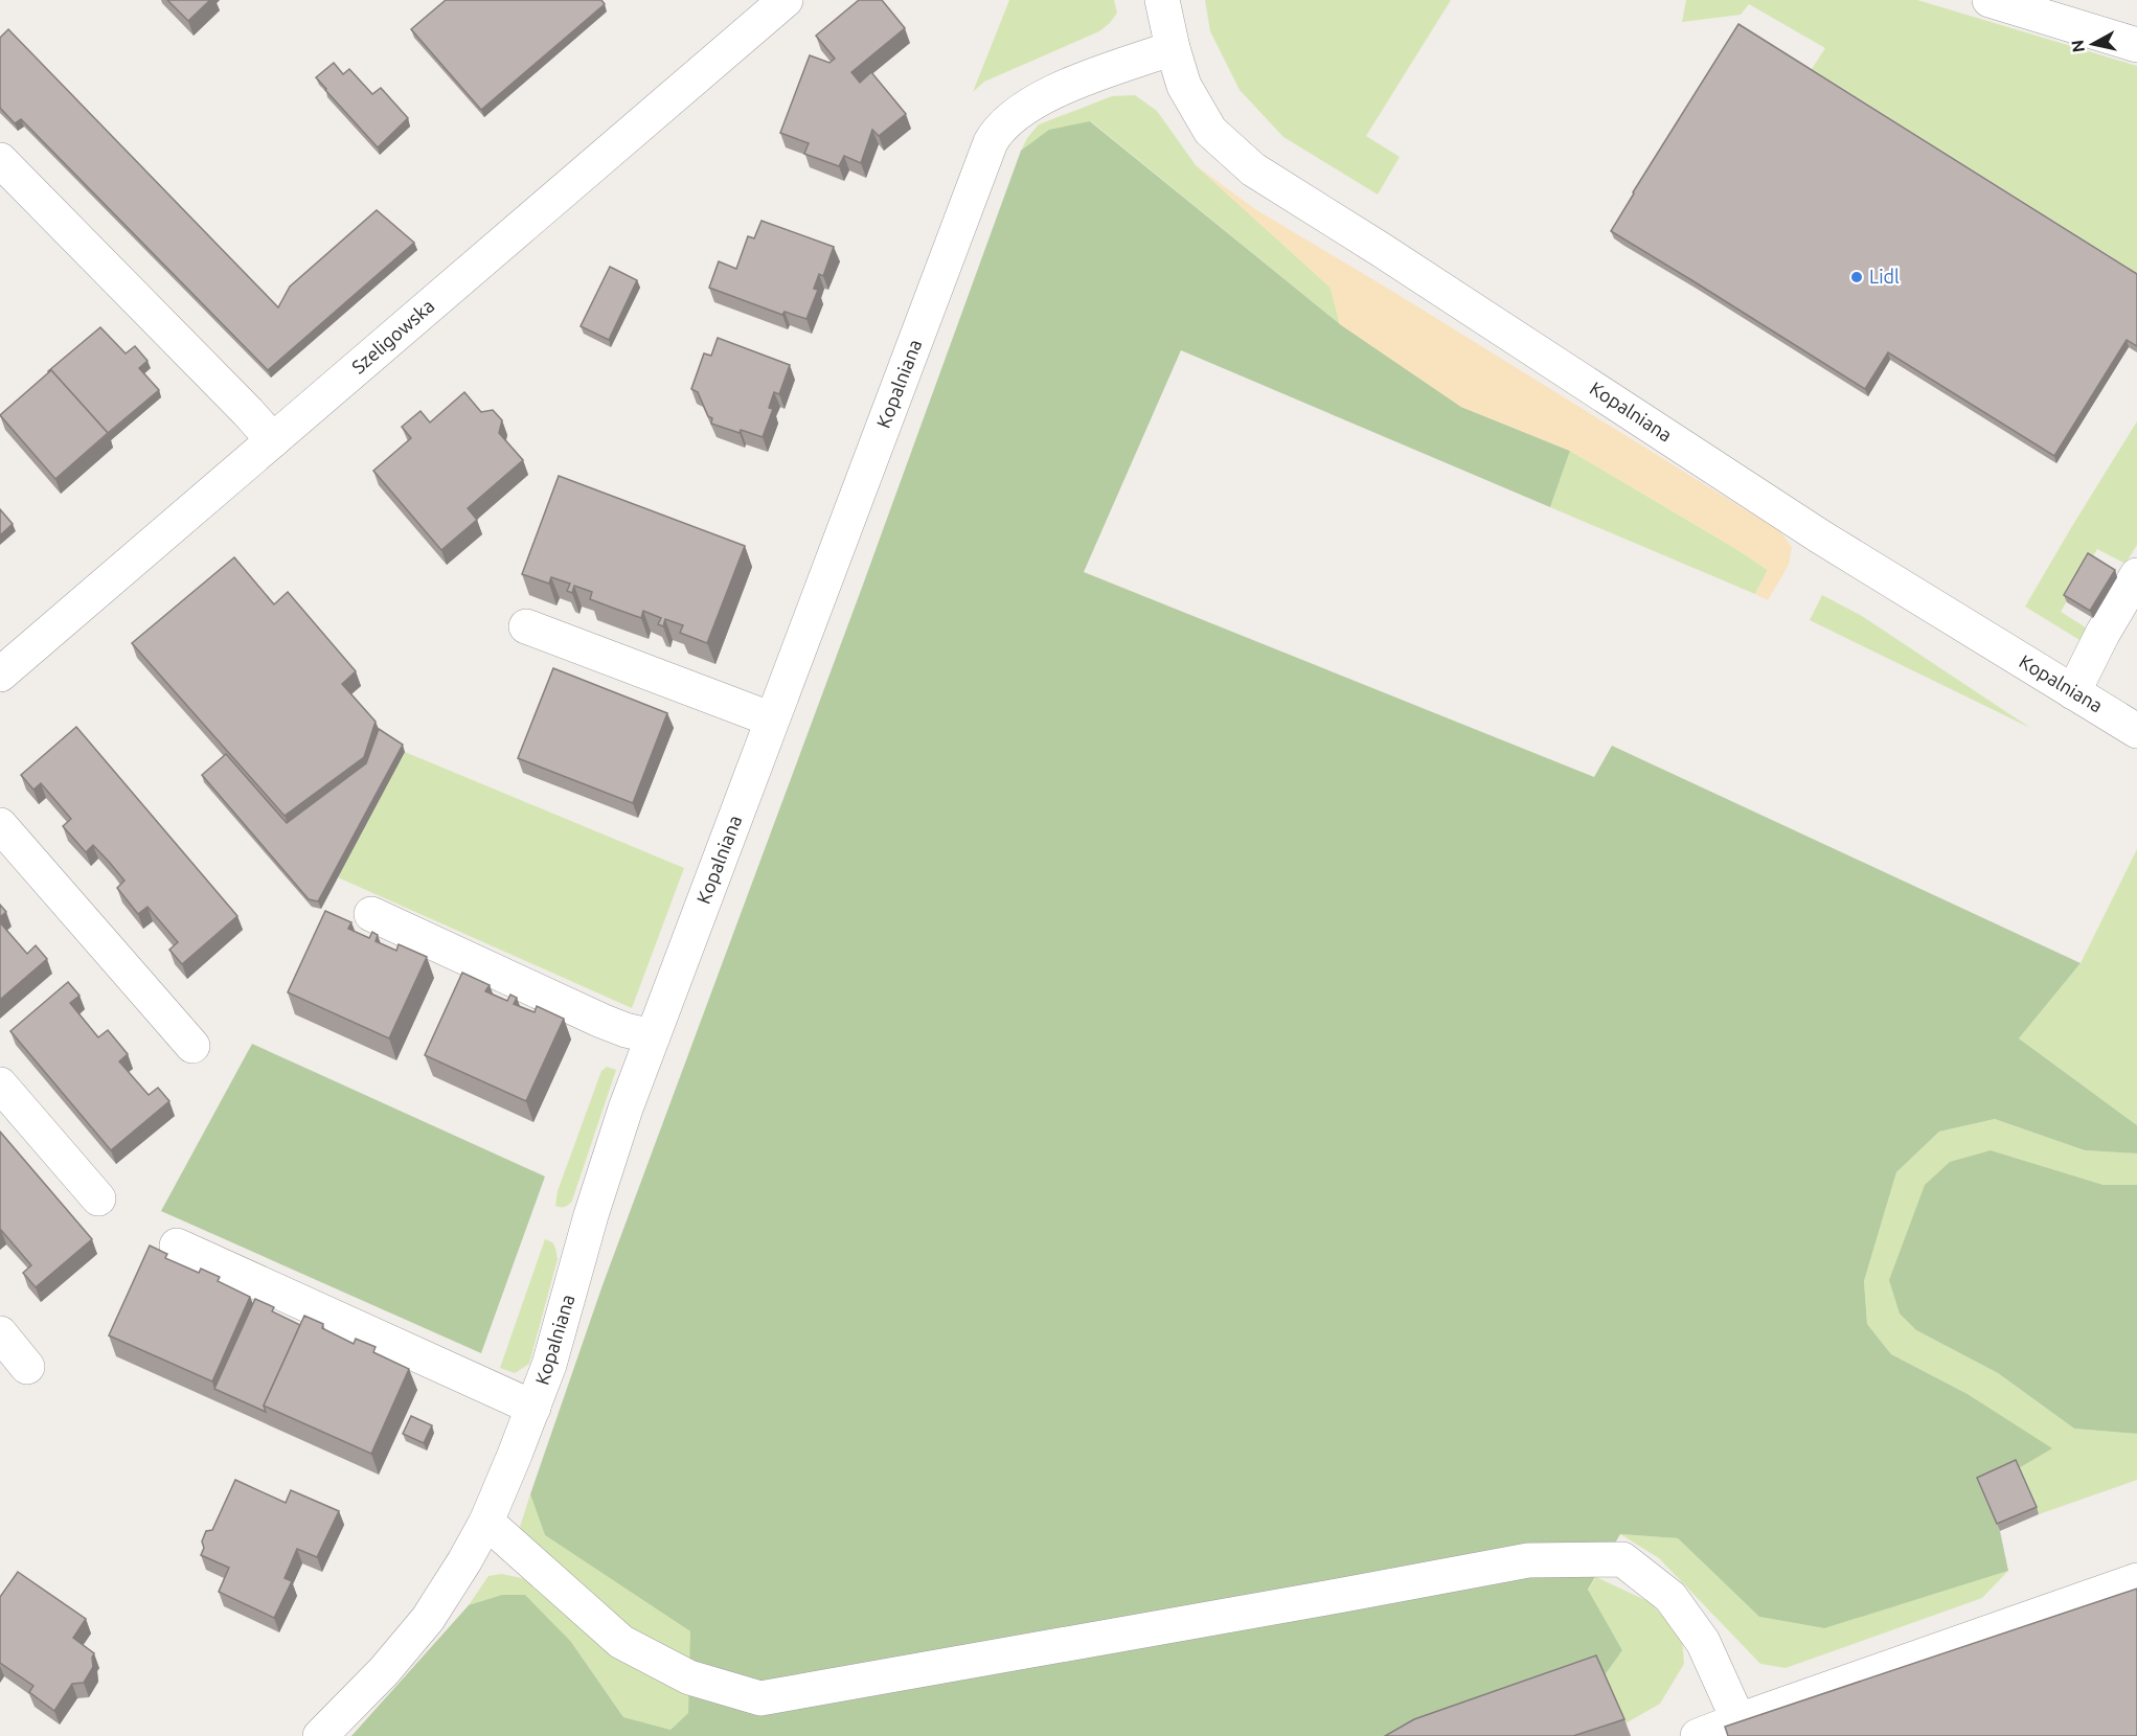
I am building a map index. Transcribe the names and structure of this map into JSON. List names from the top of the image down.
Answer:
{
  "streets": {
    "street": ["Szeligowska", "Kopalniana"]
  },
  "places": ["Lidl"],
  "north": "left"
}
